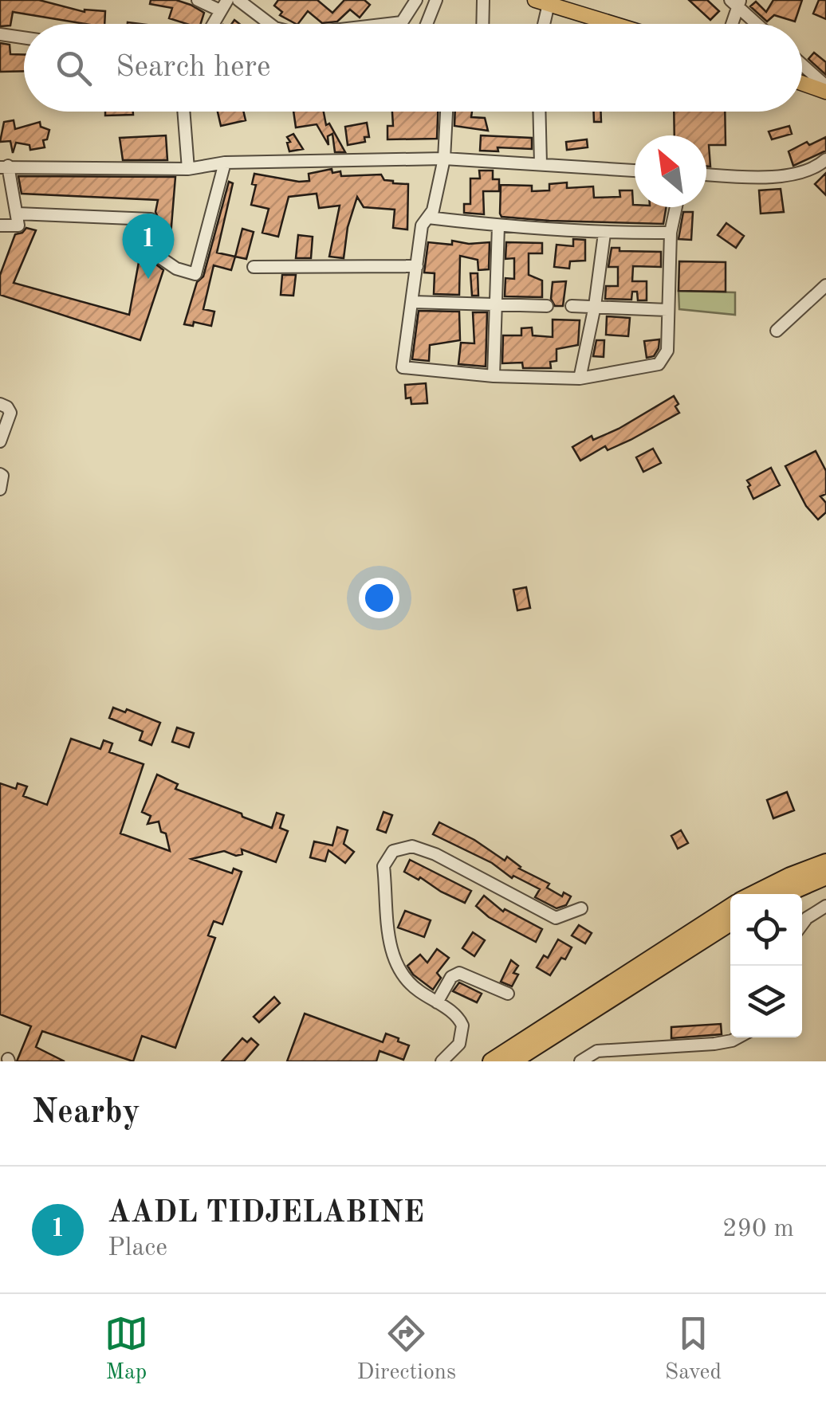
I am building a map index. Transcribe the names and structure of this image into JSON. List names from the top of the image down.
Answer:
{
  "north": "top left",
  "page": {
    "search": "Search here",
    "pins": "1",
    "heading": "Nearby",
    "list": [
      {
        "mark": "1",
        "name": "AADL TIDJELABINE",
        "note": "Place",
        "value": "290 m"
      }
    ],
    "nav": ["Map", "Directions", "Saved"]
  }
}
